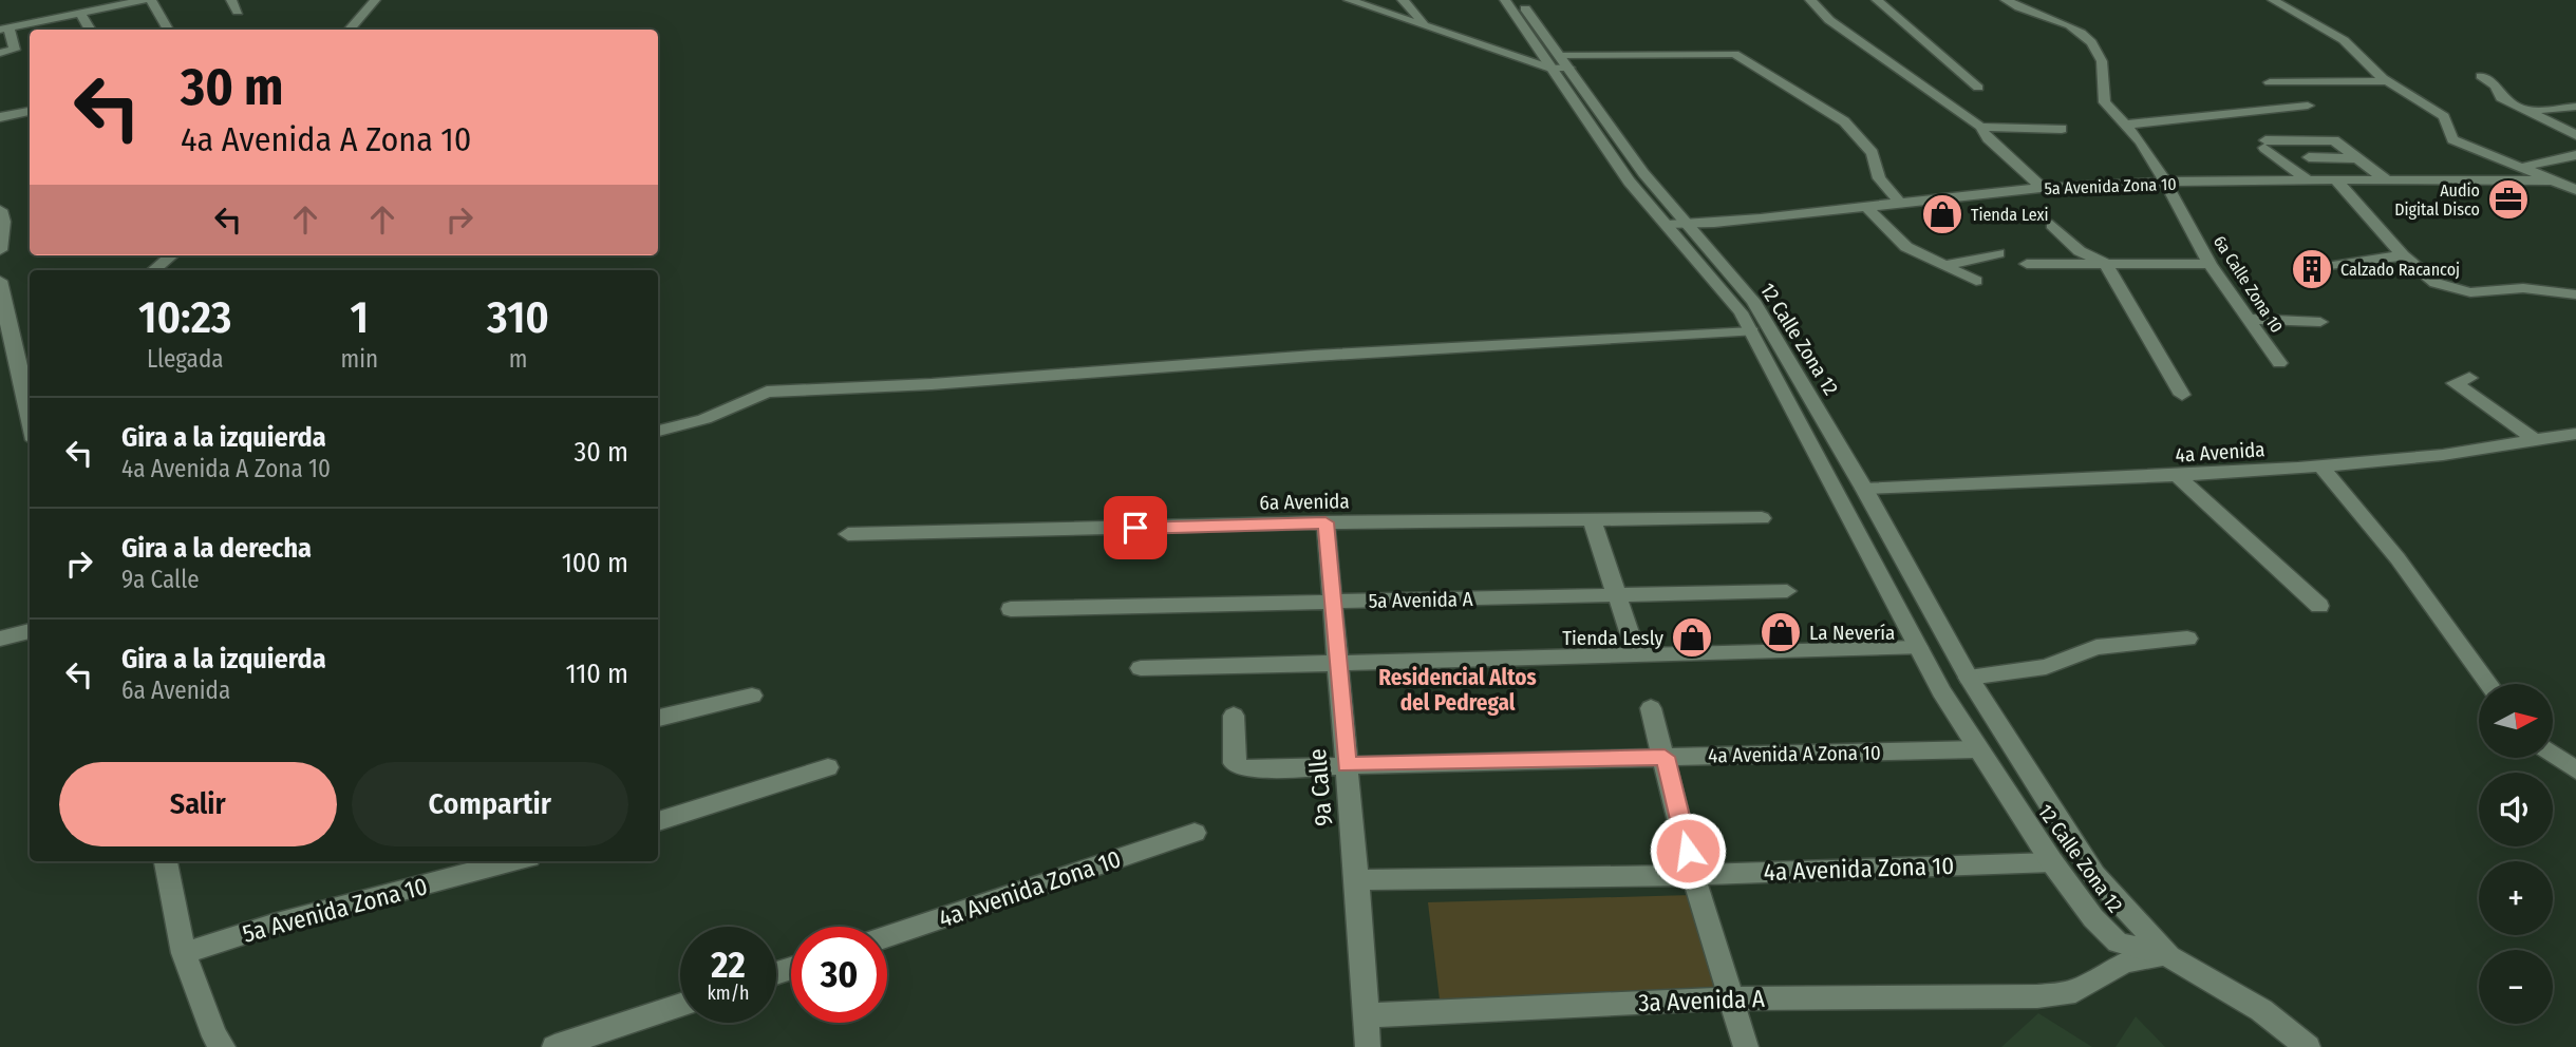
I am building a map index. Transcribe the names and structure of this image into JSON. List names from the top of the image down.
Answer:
{
  "streets": {
    "street": [
      "5a Avenida Zona 10",
      "6a Calle Zona 10",
      "12 Calle Zona 12",
      "4a Avenida",
      "6a Avenida",
      "5a Avenida A",
      "4a Avenida A Zona 10",
      "9a Calle",
      "4a Avenida Zona 10",
      "3a Avenida A"
    ]
  },
  "crossings": [
    ["5a Avenida Zona 10", "6a Calle Zona 10"],
    ["5a Avenida Zona 10", "12 Calle Zona 12"],
    ["12 Calle Zona 12", "4a Avenida"],
    ["12 Calle Zona 12", "4a Avenida A Zona 10"],
    ["12 Calle Zona 12", "4a Avenida Zona 10"],
    ["12 Calle Zona 12", "3a Avenida A"],
    ["6a Avenida", "9a Calle"],
    ["5a Avenida A", "9a Calle"],
    ["4a Avenida A Zona 10", "9a Calle"],
    ["9a Calle", "4a Avenida Zona 10"],
    ["9a Calle", "3a Avenida A"]
  ],
  "districts": ["Residencial Altos del Pedregal"],
  "places": {
    "office": ["Audio Digital Disco"],
    "shop": ["Tienda Lexi", "La Nevería", "Tienda Lesly"],
    "building": ["Calzado Racancoj"]
  },
  "north": "right",
  "page": {
    "turn": ["30 m", "4a Avenida A Zona 10"],
    "eta": [
      "10:23",
      "Llegada",
      "1",
      "min",
      "310",
      "m"
    ],
    "list": [
      {
        "name": "Gira a la izquierda",
        "note": "4a Avenida A Zona 10",
        "value": "30 m"
      },
      {
        "name": "Gira a la derecha",
        "note": "9a Calle",
        "value": "100 m"
      },
      {
        "name": "Gira a la izquierda",
        "note": "6a Avenida",
        "value": "110 m"
      }
    ],
    "map_buttons": ["+", "−"],
    "buttons": ["Salir", "Compartir"],
    "speed": "22 km/h",
    "limit": "30"
  }
}
